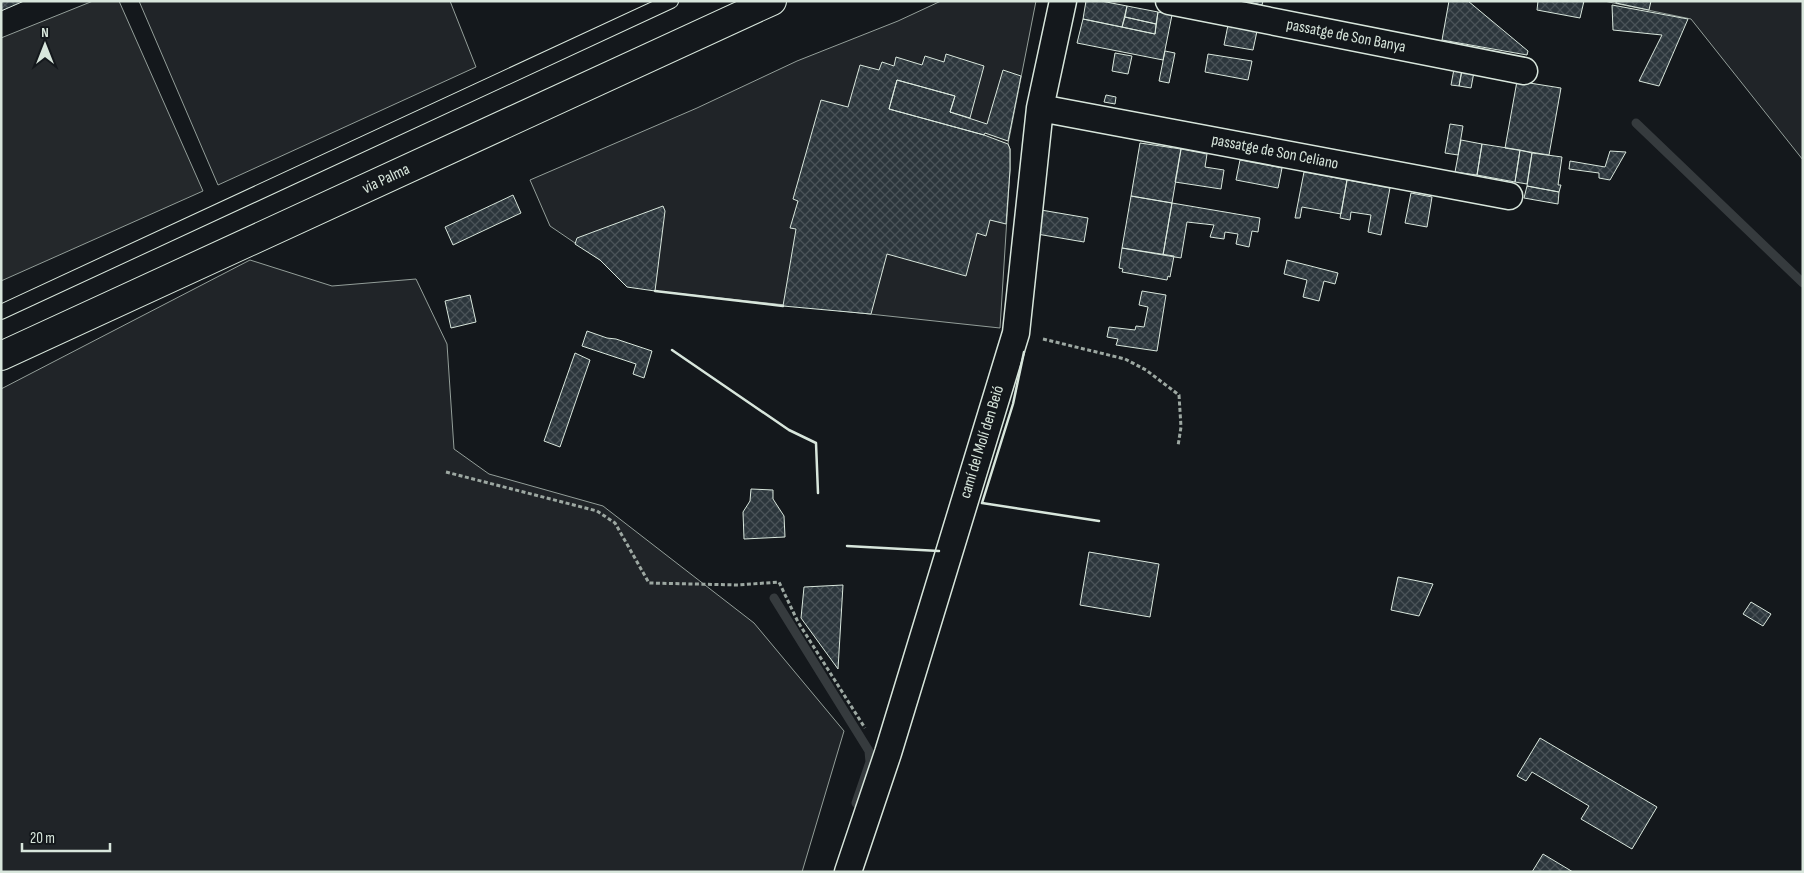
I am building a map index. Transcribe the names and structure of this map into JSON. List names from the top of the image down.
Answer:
{
  "streets": {
    "main road": ["via Palma"],
    "street": ["passatge de Son Banya", "passatge de Son Celiano", "camí del Molí den Beió"]
  },
  "crossings": [
    ["passatge de Son Celiano", "camí del Molí den Beió"]
  ],
  "scale_bar": "20 m",
  "north": "top"
}
